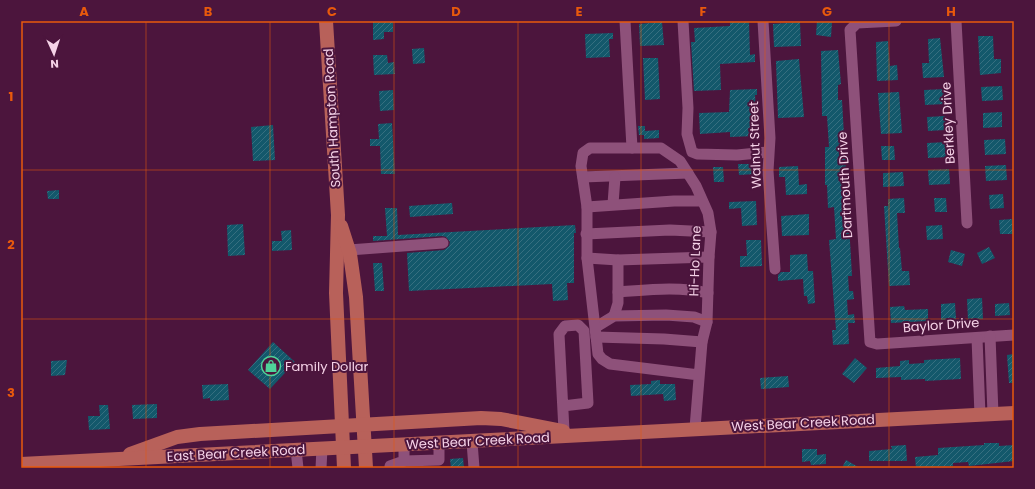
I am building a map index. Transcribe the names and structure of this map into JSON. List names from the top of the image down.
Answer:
{
  "streets": {
    "main road": ["South Hampton Road", "West Bear Creek Road", "East Bear Creek Road"],
    "street": [
      "Berkley Drive",
      "Walnut Street",
      "Dartmouth Drive",
      "Hi-Ho Lane",
      "Baylor Drive"
    ]
  },
  "crossings": [
    ["South Hampton Road", "West Bear Creek Road"],
    ["South Hampton Road", "East Bear Creek Road"],
    ["Dartmouth Drive", "Baylor Drive"],
    ["Hi-Ho Lane", "West Bear Creek Road"],
    ["West Bear Creek Road", "East Bear Creek Road"]
  ],
  "places": {
    "shop": ["Family Dollar"]
  },
  "north": "bottom",
  "grid": {
    "columns": [
      "A",
      "B",
      "C",
      "D",
      "E",
      "F",
      "G",
      "H"
    ],
    "rows": ["1", "2", "3"]
  }
}
